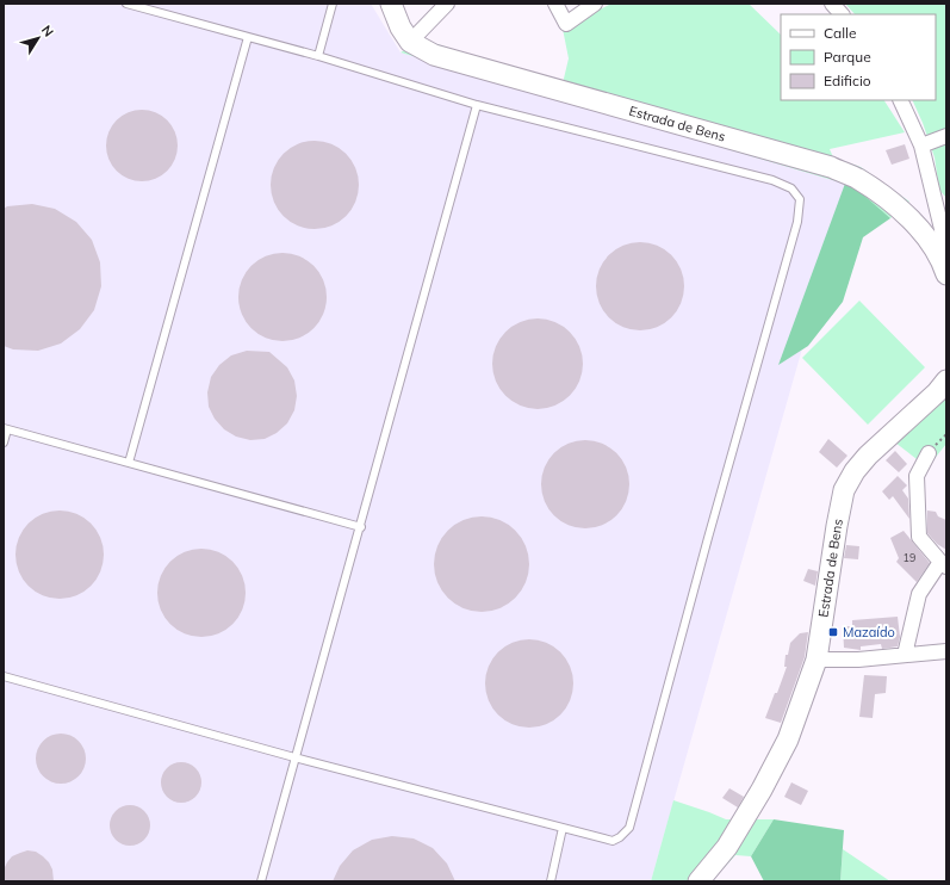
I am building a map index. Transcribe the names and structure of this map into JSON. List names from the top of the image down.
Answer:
{
  "streets": {
    "street": ["Estrada de Bens"]
  },
  "places": {
    "transit": ["Mazaído"]
  },
  "house_numbers": ["19"],
  "legend": ["Calle", "Parque", "Edificio"],
  "north": "top right"
}
